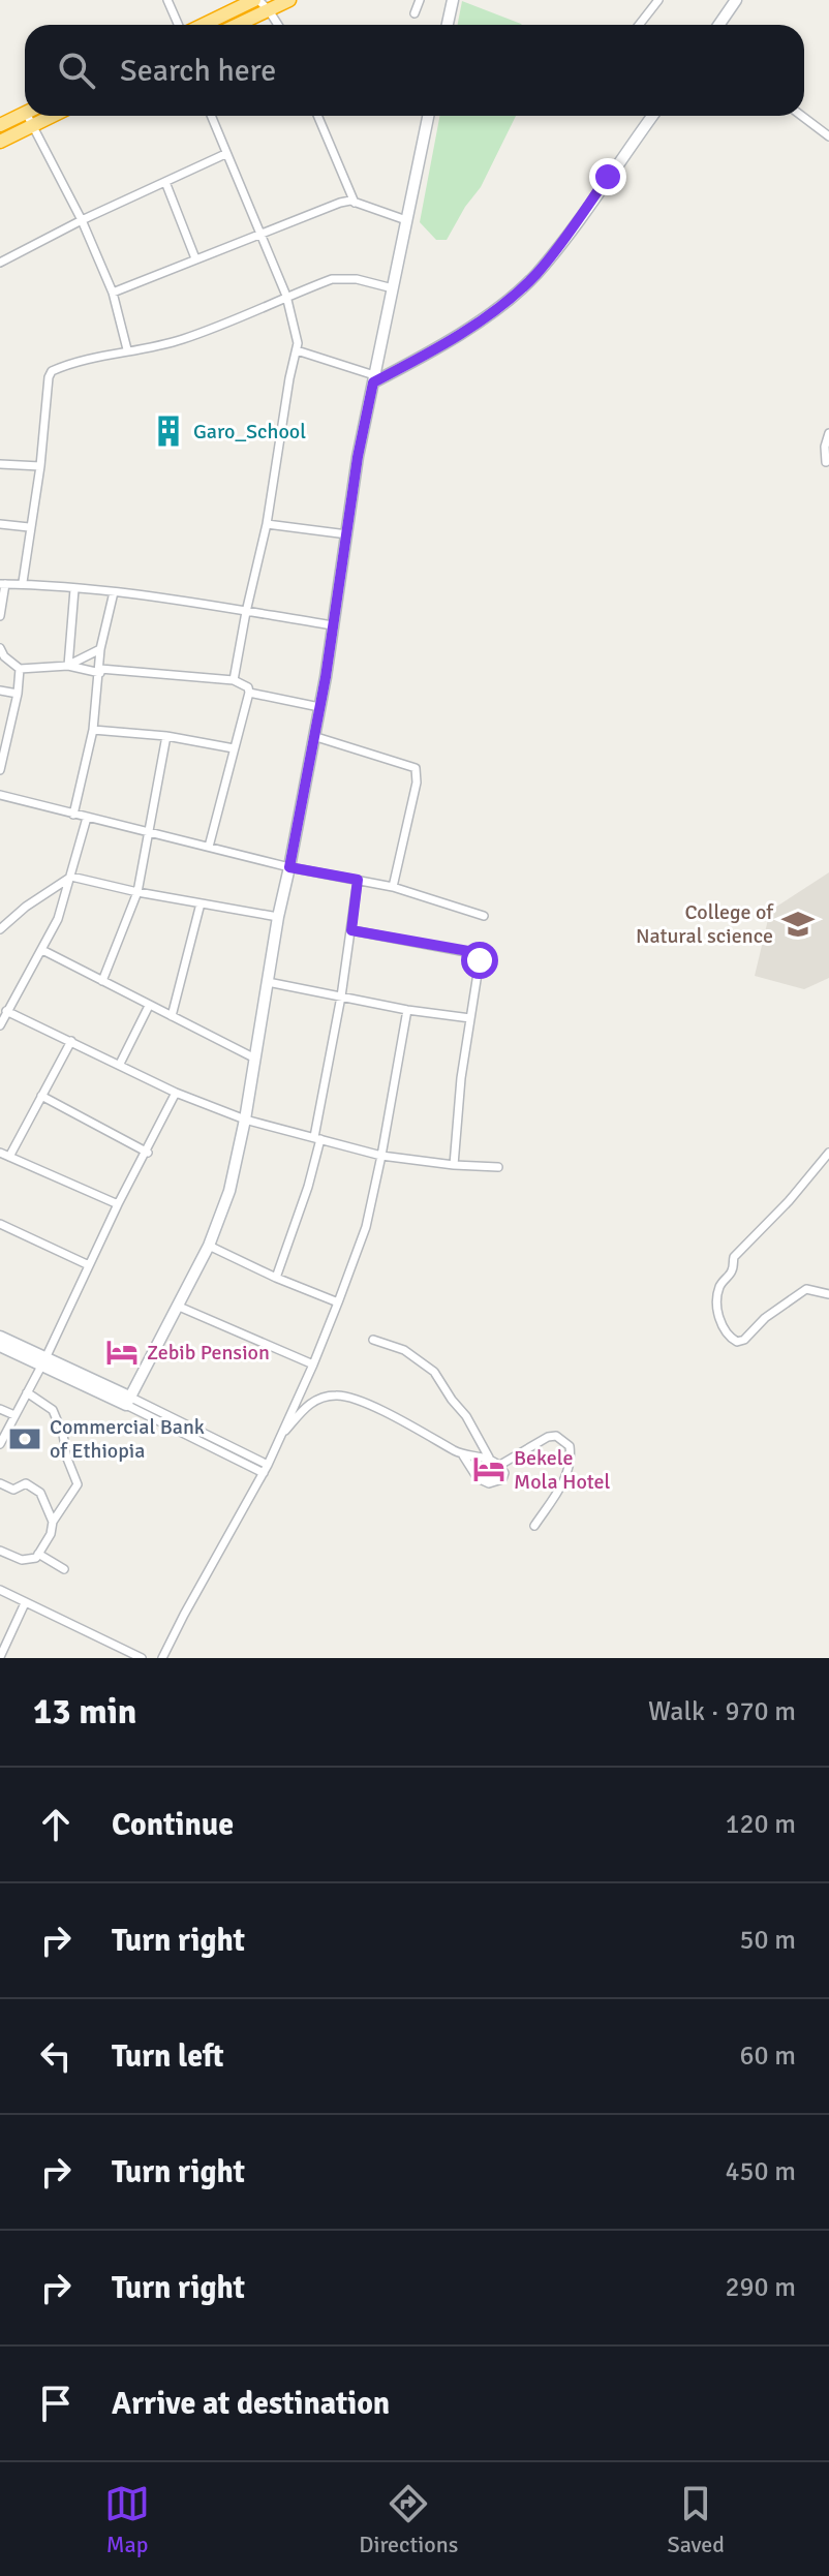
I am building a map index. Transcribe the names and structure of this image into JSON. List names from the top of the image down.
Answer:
{
  "places": {
    "building": ["Garo_School"],
    "school or university": ["College of Natural science"],
    "hotel": ["Zebib Pension", "Bekele Mola Hotel"],
    "bank": ["Commercial Bank of Ethiopia"]
  },
  "page": {
    "search": "Search here",
    "heading": ["13 min", "Walk · 970 m"],
    "list": [
      ["Continue", "120 m"],
      ["Turn right", "50 m"],
      ["Turn left", "60 m"],
      ["Turn right", "450 m"],
      ["Turn right", "290 m"],
      "Arrive at destination"
    ],
    "nav": ["Map", "Directions", "Saved"]
  }
}
